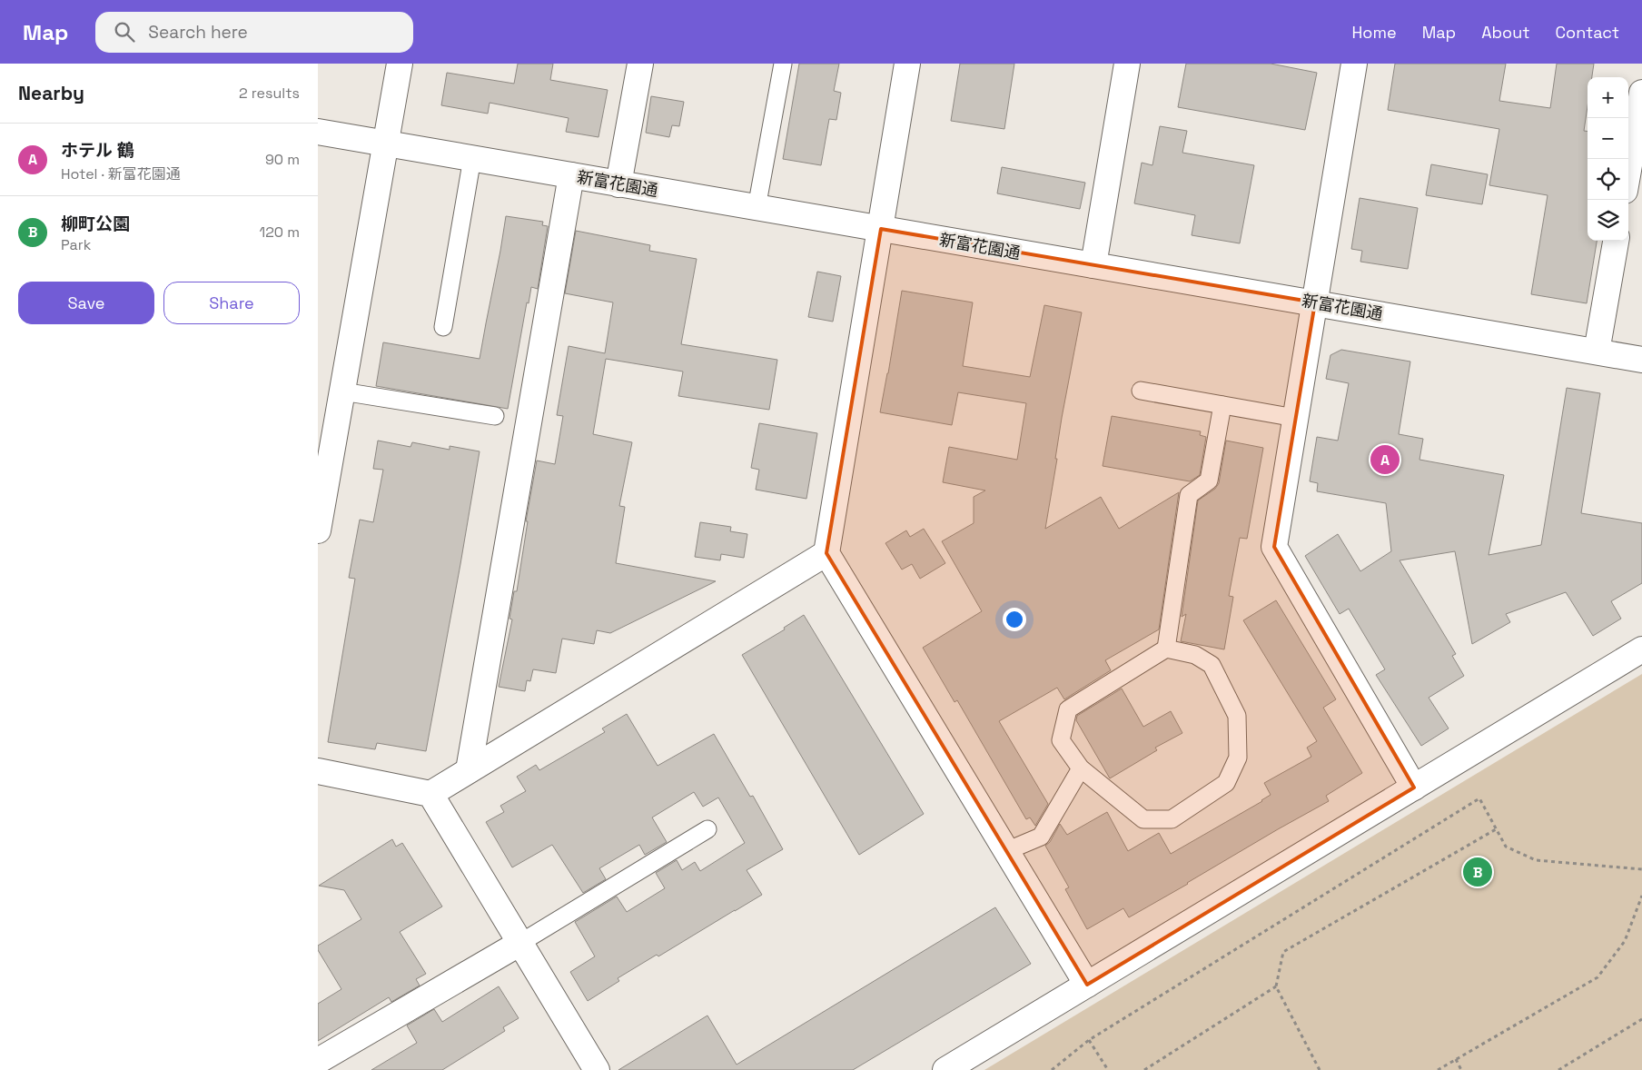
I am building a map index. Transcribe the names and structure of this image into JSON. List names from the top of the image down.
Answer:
{
  "streets": {
    "street": ["新富花園通"]
  },
  "page": {
    "header": "Map",
    "search": "Search here",
    "nav": [
      "Home",
      "Map",
      "About",
      "Contact"
    ],
    "heading": ["Nearby", "2 results"],
    "map_buttons": ["+", "−"],
    "list": [
      {
        "mark": "A",
        "name": "ホテル 鶴",
        "note": "Hotel · 新富花園通",
        "value": "90 m"
      },
      {
        "mark": "B",
        "name": "柳町公園",
        "note": "Park",
        "value": "120 m"
      }
    ],
    "buttons": ["Save", "Share"],
    "pins": ["A", "B"]
  }
}
